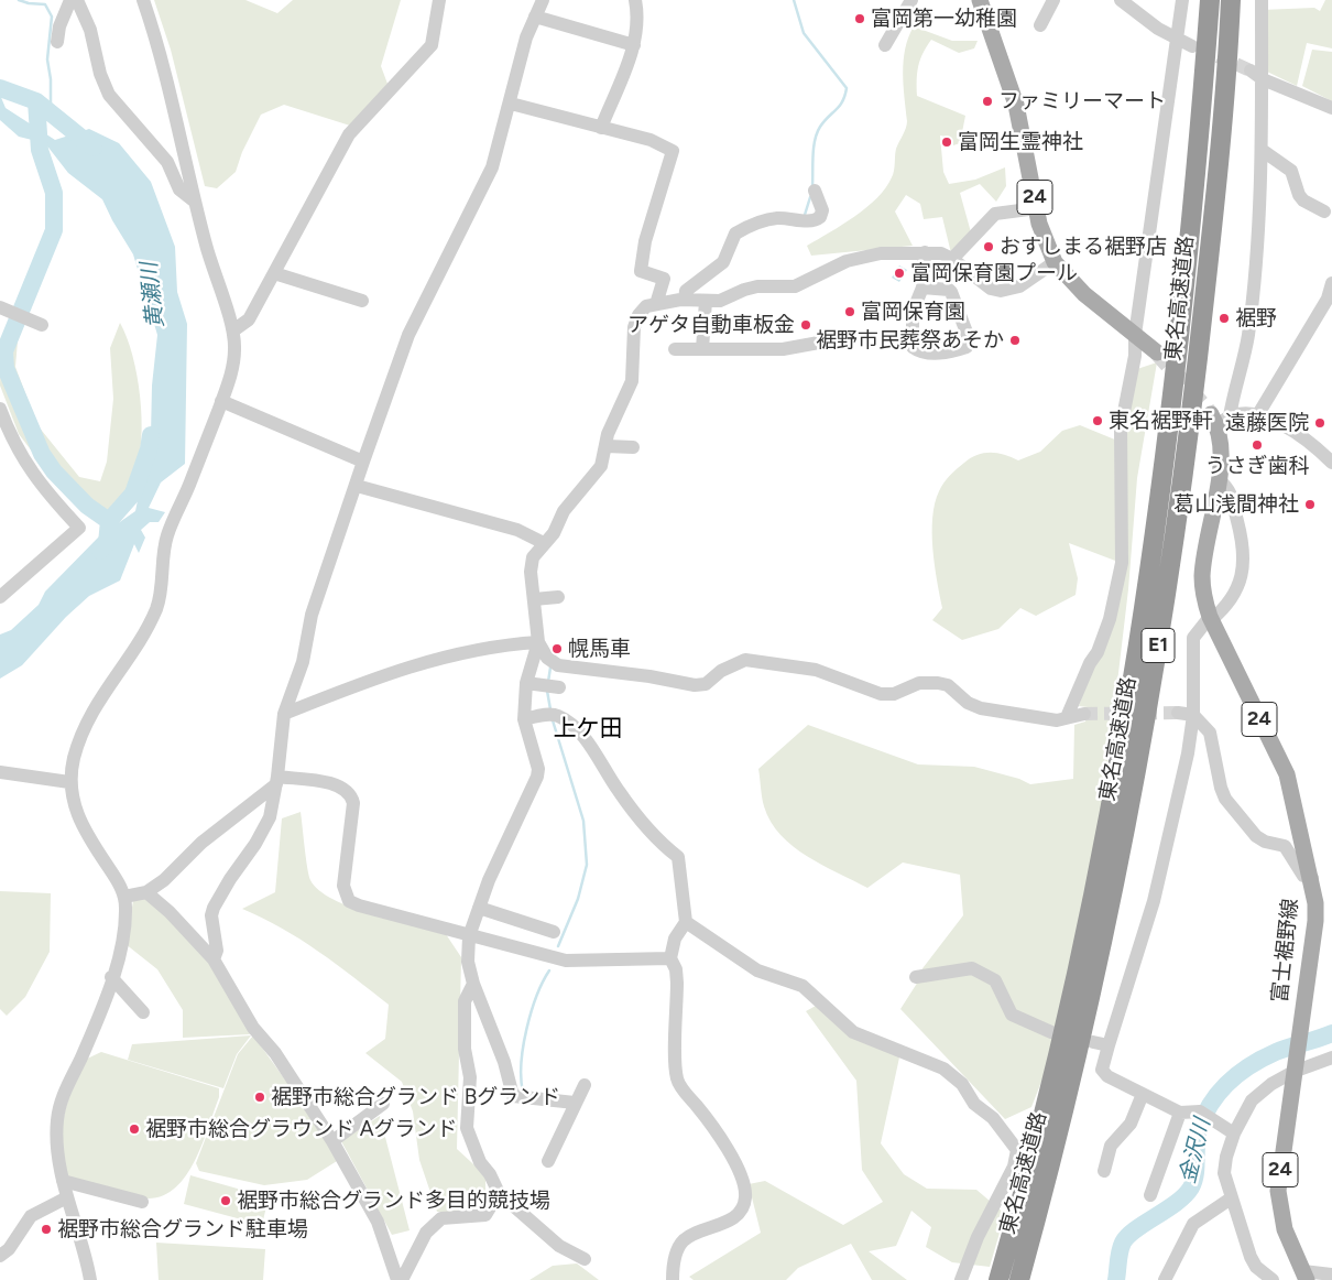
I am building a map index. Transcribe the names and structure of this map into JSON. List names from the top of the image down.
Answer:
{
  "streets": {
    "highway": ["東名高速道路", "E1"],
    "main road": ["24", "富士裾野線"]
  },
  "districts": ["上ケ田"],
  "water": ["黄瀬川", "金沢川"],
  "places": [
    "富岡第一幼稚園",
    "ファミリーマート",
    "富岡生霊神社",
    "おすしまる裾野店",
    "富岡保育園プール",
    "富岡保育園",
    "裾野",
    "アゲタ自動車板金",
    "裾野市民葬祭あそか",
    "東名裾野軒",
    "遠藤医院",
    "うさぎ歯科",
    "葛山浅間神社",
    "幌馬車",
    "裾野市総合グランド Bグランド",
    "裾野市総合グラウンド Aグランド",
    "裾野市総合グランド多目的競技場",
    "裾野市総合グランド駐車場"
  ]
}
